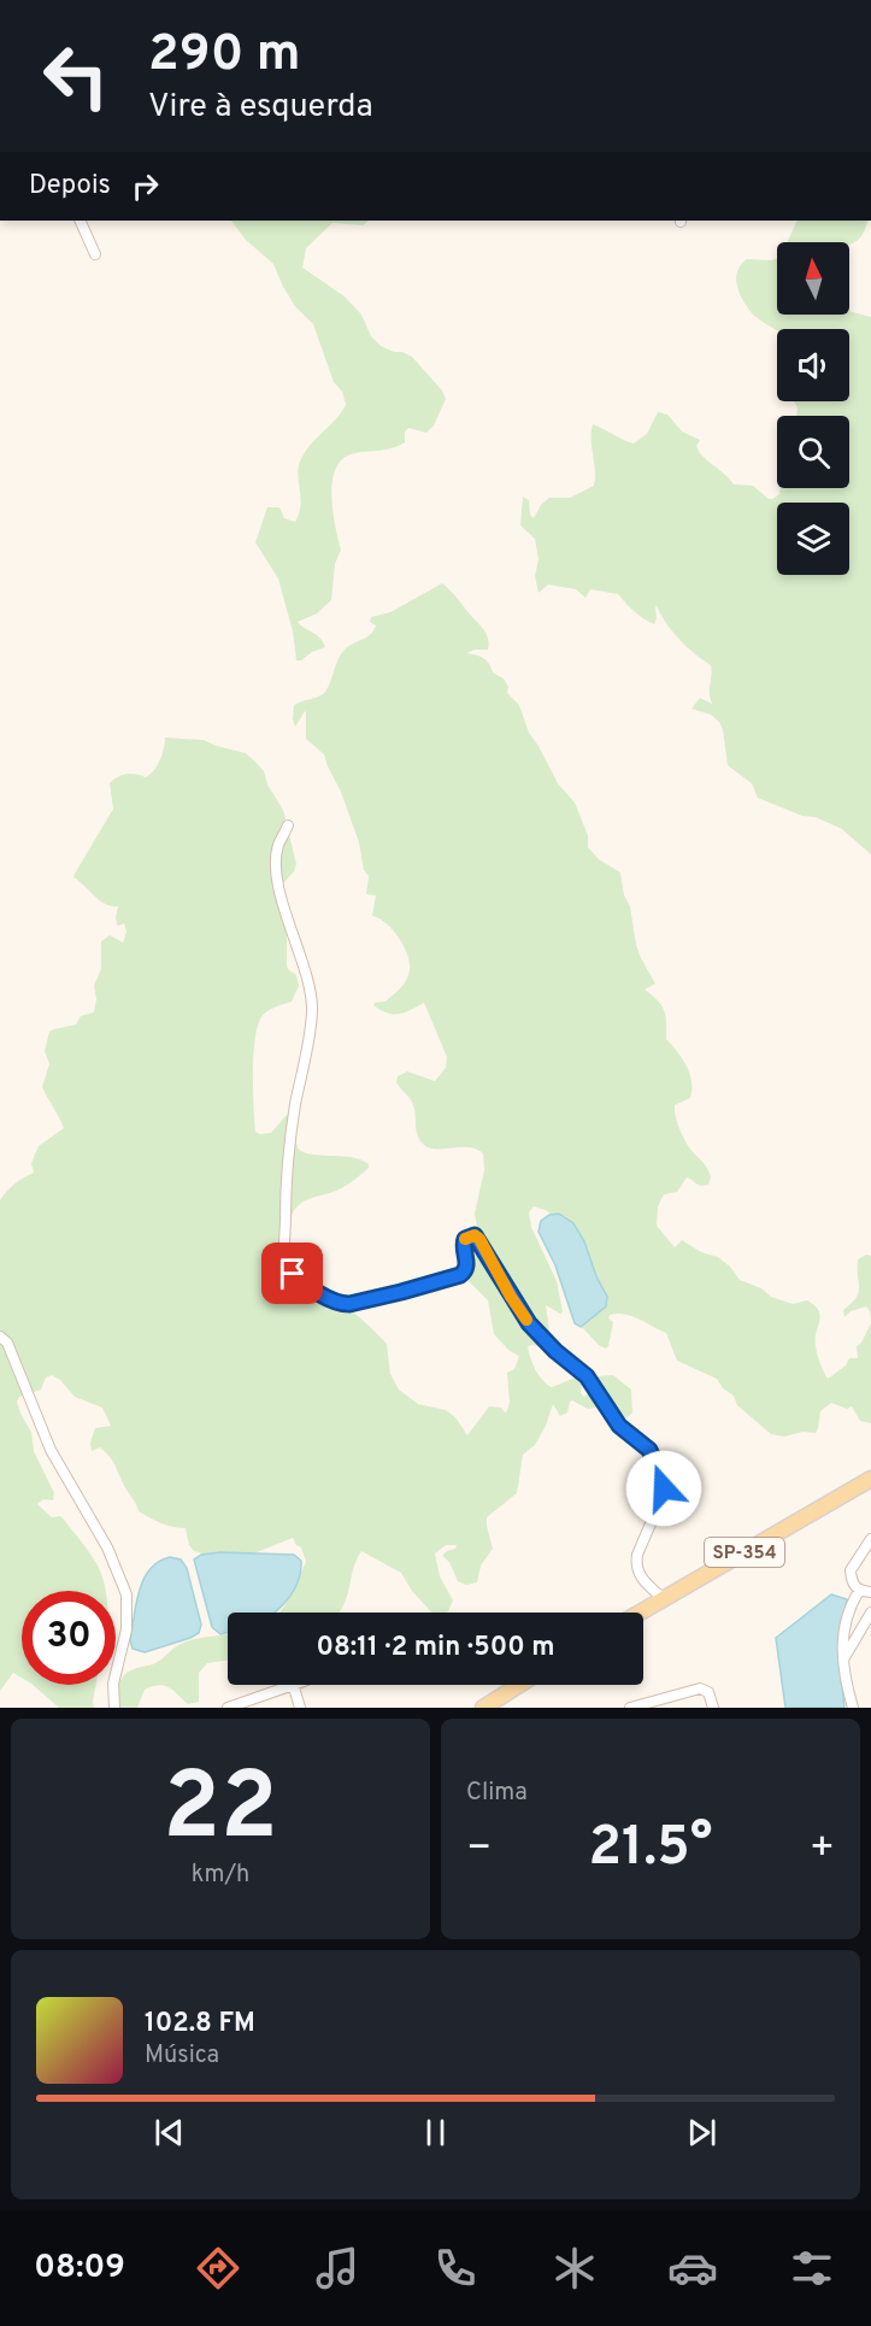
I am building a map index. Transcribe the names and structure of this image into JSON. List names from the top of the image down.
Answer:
{
  "streets": {
    "main road": ["SP-354"]
  },
  "north": "top",
  "page": {
    "turn": ["290 m", "Vire à esquerda"],
    "then": "Depois",
    "limit": "30",
    "trip": "08:11 · 2 min · 500 m",
    "tile": [
      ["22", "km/h"],
      "Clima"
    ],
    "heat": ["−", "21.5°", "+"],
    "song": ["102.8 FM", "Música"],
    "tabs": "08:09"
  }
}
